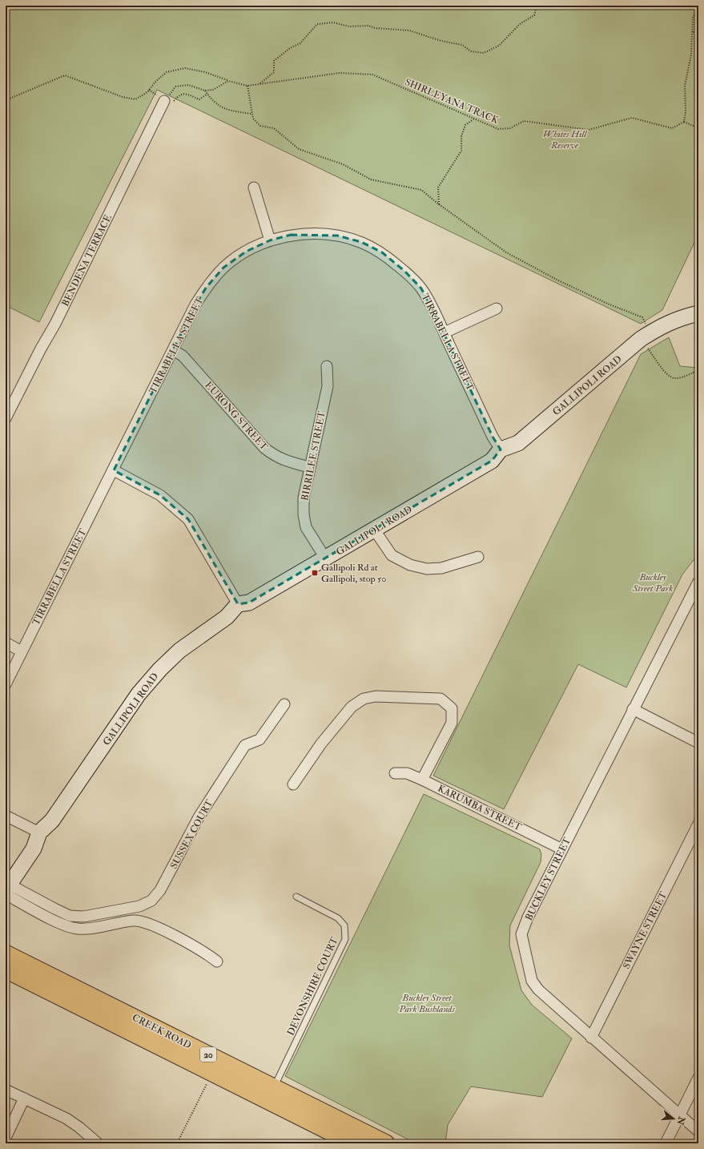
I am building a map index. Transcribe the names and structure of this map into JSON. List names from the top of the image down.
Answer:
{
  "streets": {
    "main road": ["CREEK ROAD", "20"],
    "street": [
      "BENDENA TERRACE",
      "TIRRABELLA STREET",
      "GALLIPOLI ROAD",
      "EURONG STREET",
      "BIRRILEE STREET",
      "KARUMBA STREET",
      "SUSSEX COURT",
      "BUCKLEY STREET",
      "SWAYNE STREET"
    ],
    "lane": ["DEVONSHIRE COURT"],
    "path": ["SHIRLEYANA TRACK"]
  },
  "crossings": [
    ["TIRRABELLA STREET", "GALLIPOLI ROAD"],
    ["TIRRABELLA STREET", "EURONG STREET"],
    ["GALLIPOLI ROAD", "BIRRILEE STREET"],
    ["GALLIPOLI ROAD", "SUSSEX COURT"],
    ["EURONG STREET", "BIRRILEE STREET"],
    ["KARUMBA STREET", "BUCKLEY STREET"],
    ["BUCKLEY STREET", "SWAYNE STREET"],
    ["DEVONSHIRE COURT", "CREEK ROAD"]
  ],
  "parks": ["Whites Hill Reserve", "Buckley Street Park", "Buckley Street Park Bushlands"],
  "places": {
    "transit": ["Gallipoli Rd at Gallipoli, stop 50"]
  },
  "north": "right"
}
